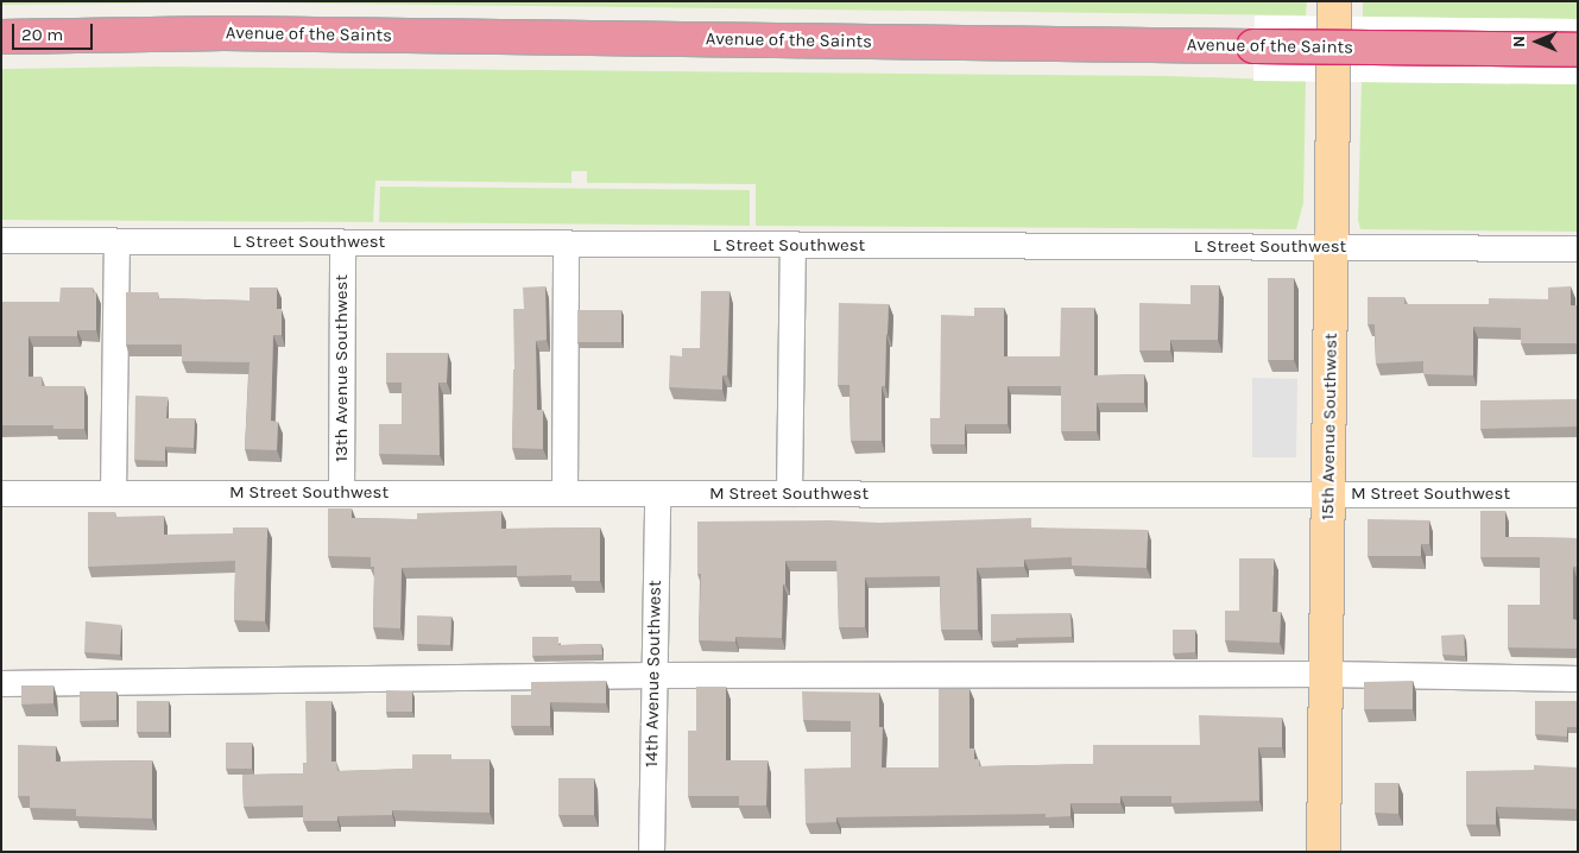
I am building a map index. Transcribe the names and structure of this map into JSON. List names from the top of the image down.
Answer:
{
  "streets": {
    "highway": ["Avenue of the Saints"],
    "main road": ["15th Avenue Southwest"],
    "street": [
      "L Street Southwest",
      "13th Avenue Southwest",
      "M Street Southwest",
      "14th Avenue Southwest"
    ]
  },
  "crossings": [
    ["L Street Southwest", "13th Avenue Southwest"],
    ["L Street Southwest", "15th Avenue Southwest"],
    ["13th Avenue Southwest", "M Street Southwest"],
    ["15th Avenue Southwest", "M Street Southwest"],
    ["M Street Southwest", "14th Avenue Southwest"]
  ],
  "scale_bar": "20 m",
  "north": "left"
}
